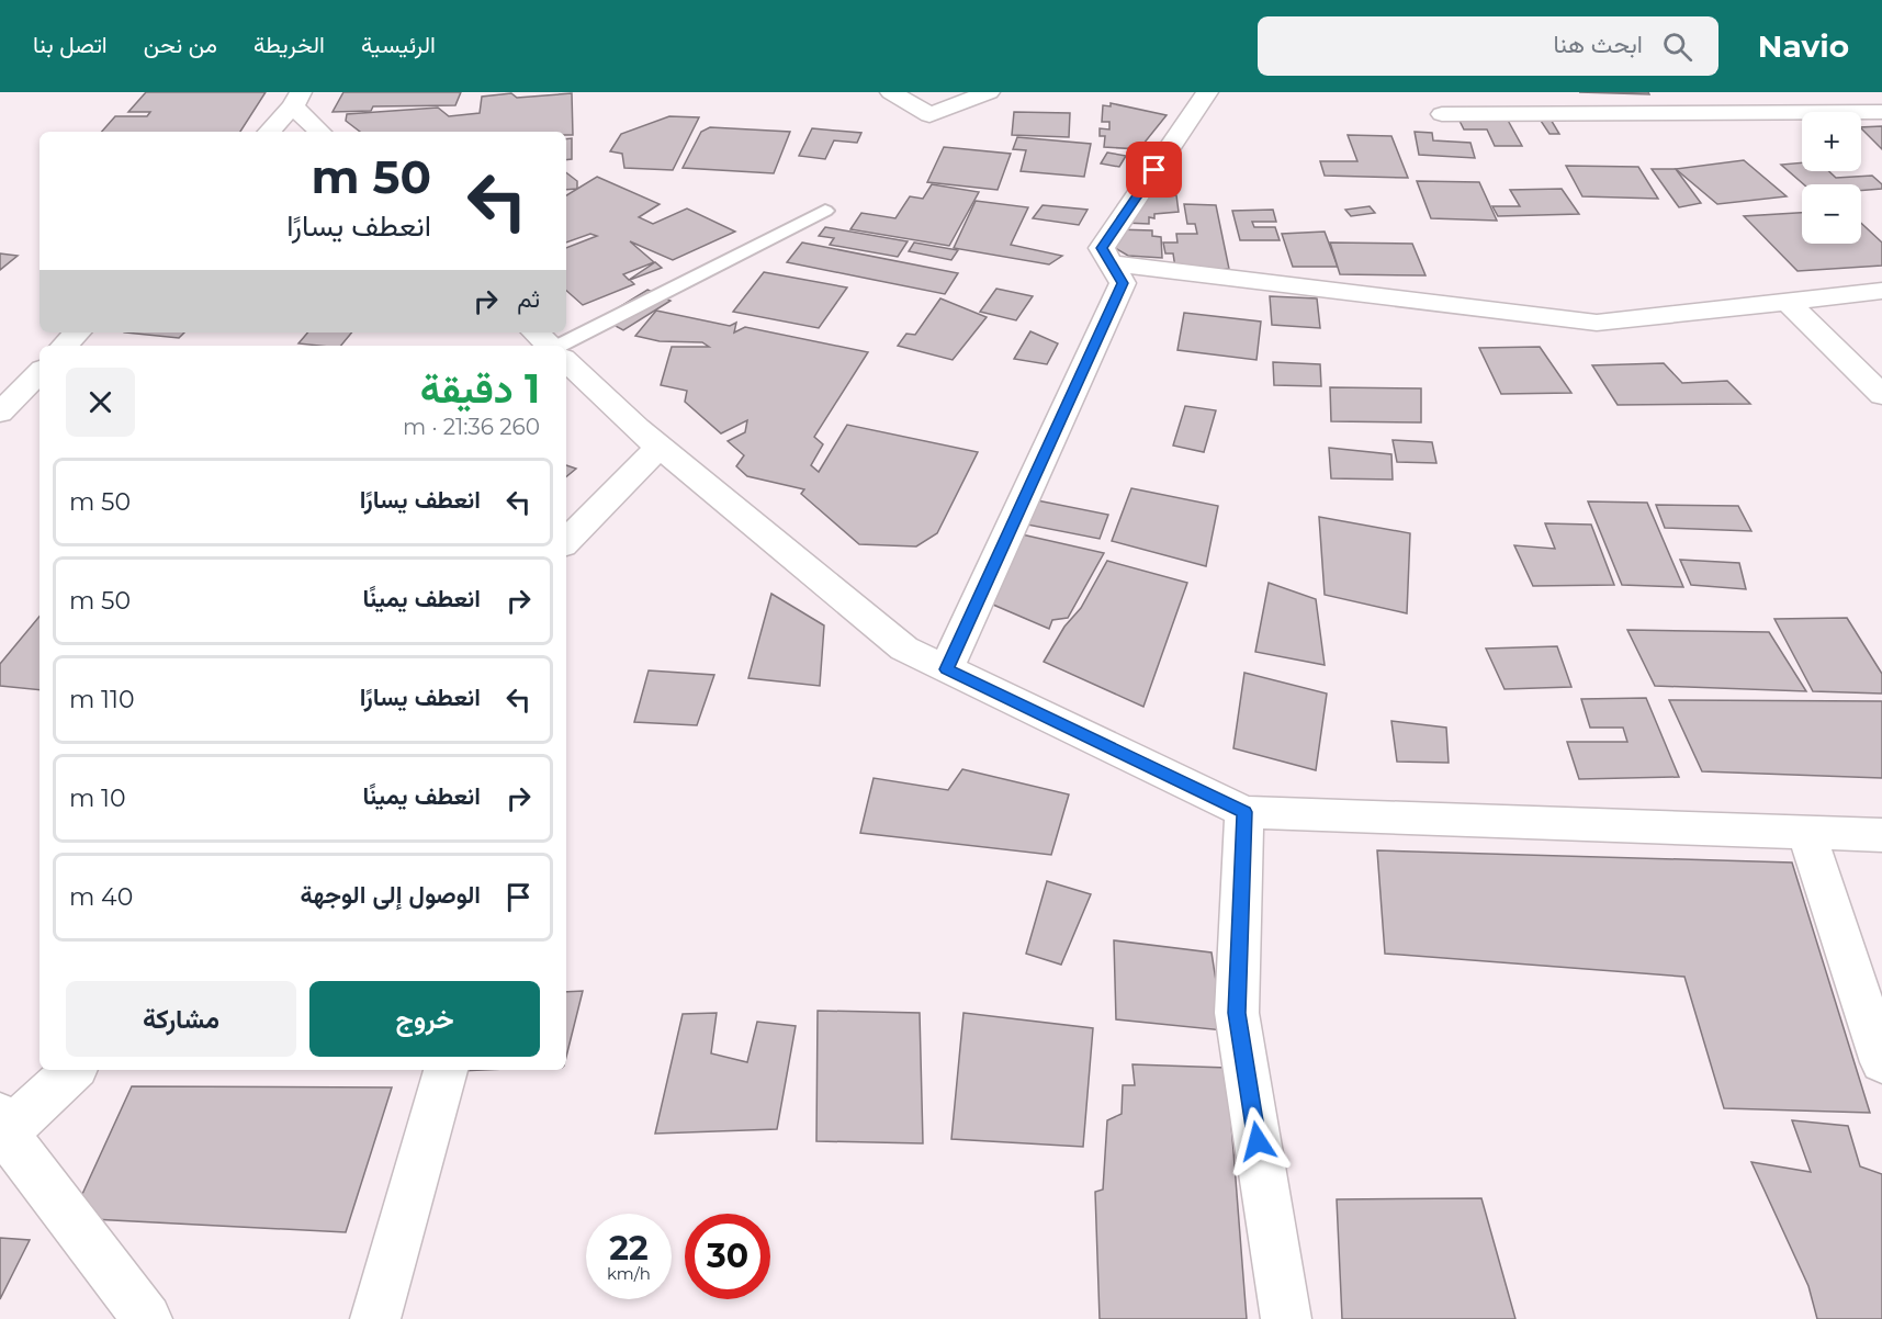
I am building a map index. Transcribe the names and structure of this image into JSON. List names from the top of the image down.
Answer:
{
  "page": {
    "header": "Navio",
    "search": "ابحث هنا",
    "nav": [
      "الرئيسية",
      "الخريطة",
      "من نحن",
      "اتصل بنا"
    ],
    "map_buttons": ["+", "−"],
    "turn": ["50 m", "انعطف يسارًا"],
    "then": "ثم",
    "heading": ["1 دقيقة", "260 m · 21:36"],
    "list": [
      {
        "name": "انعطف يسارًا",
        "value": "50 m"
      },
      {
        "name": "انعطف يمينًا",
        "value": "50 m"
      },
      {
        "name": "انعطف يسارًا",
        "value": "110 m"
      },
      {
        "name": "انعطف يمينًا",
        "value": "10 m"
      },
      {
        "name": "الوصول إلى الوجهة",
        "value": "40 m"
      }
    ],
    "buttons": ["خروج", "مشاركة"],
    "speed": "22 km/h",
    "limit": "30"
  }
}
